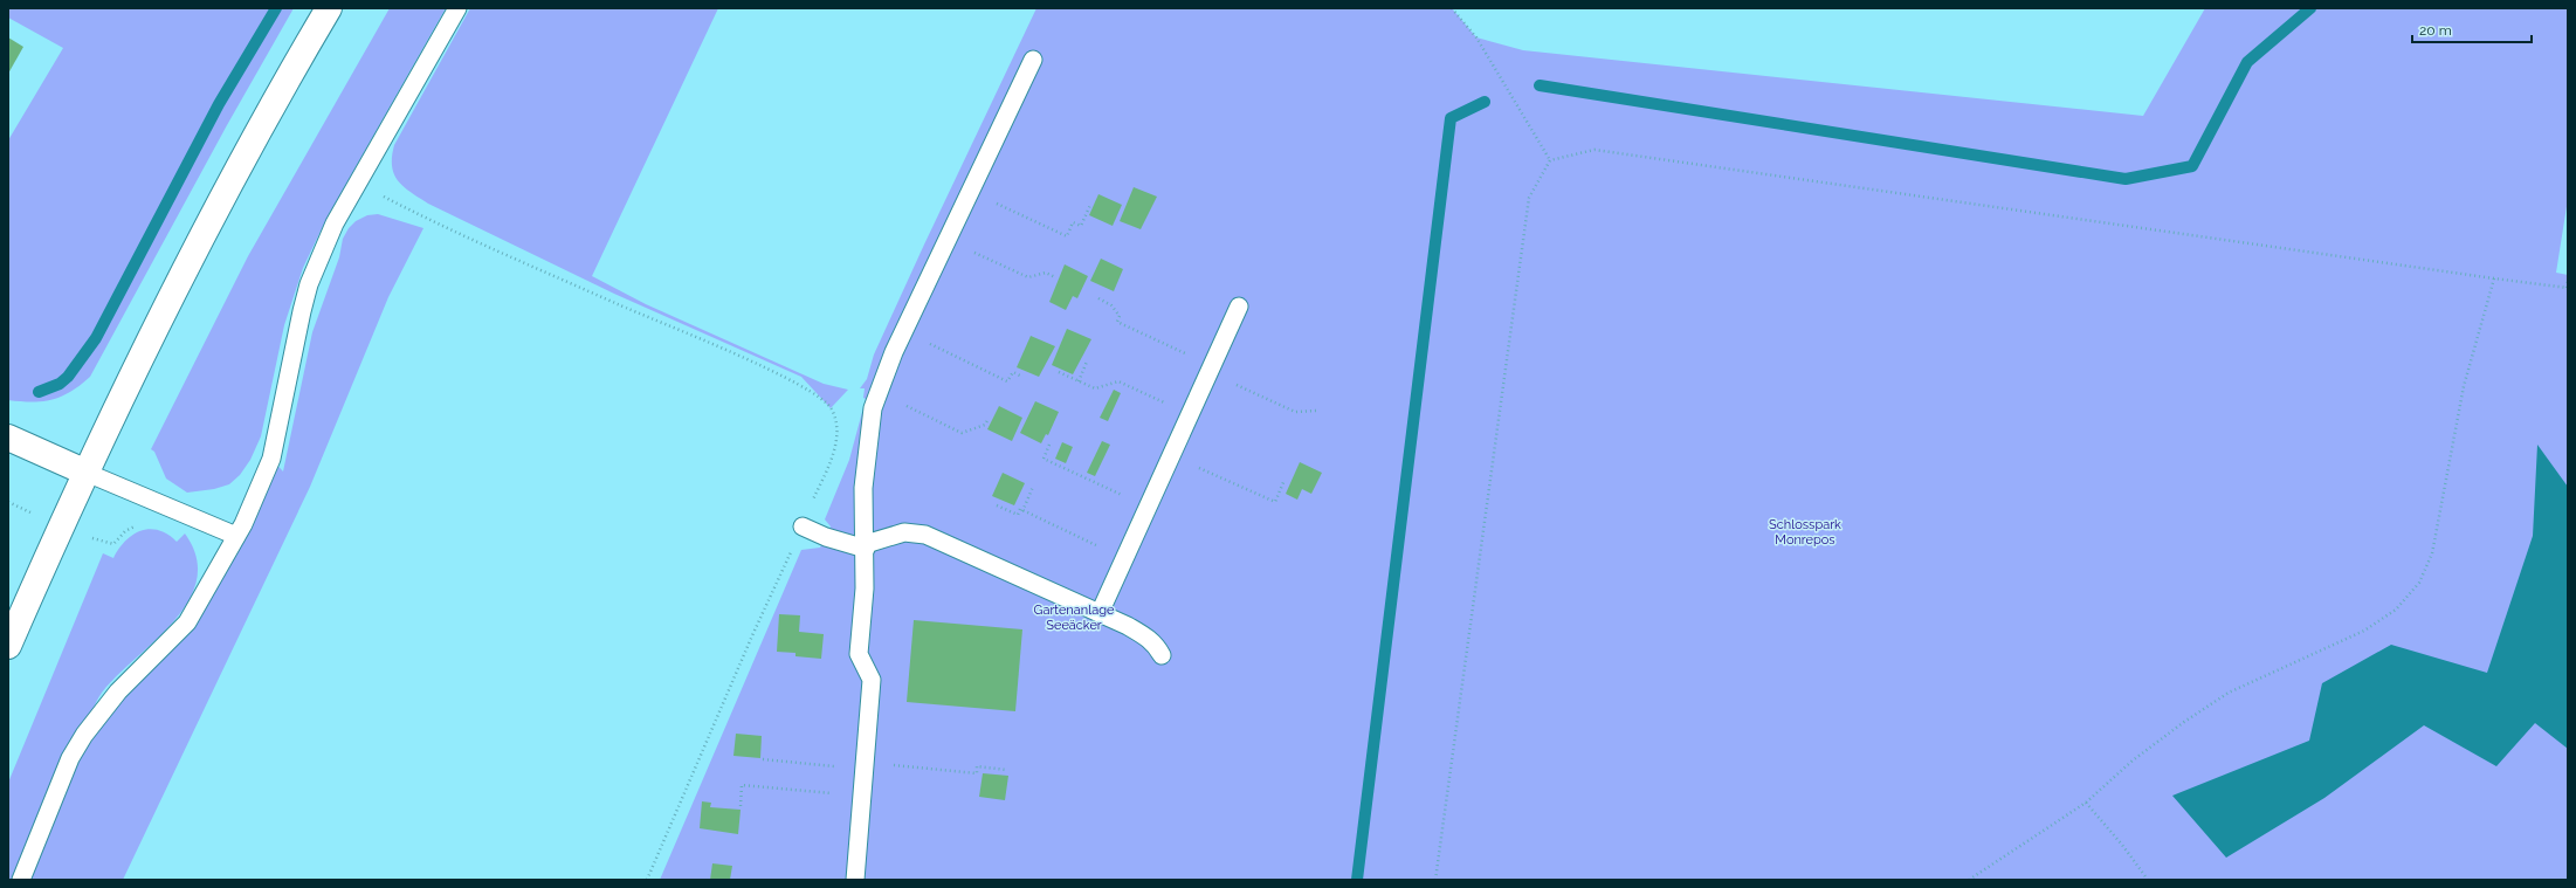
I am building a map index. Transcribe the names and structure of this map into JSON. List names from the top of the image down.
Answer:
{
  "parks": ["Schlosspark Monrepos", "Gartenanlage Seeäcker"],
  "scale_bar": "20 m"
}
